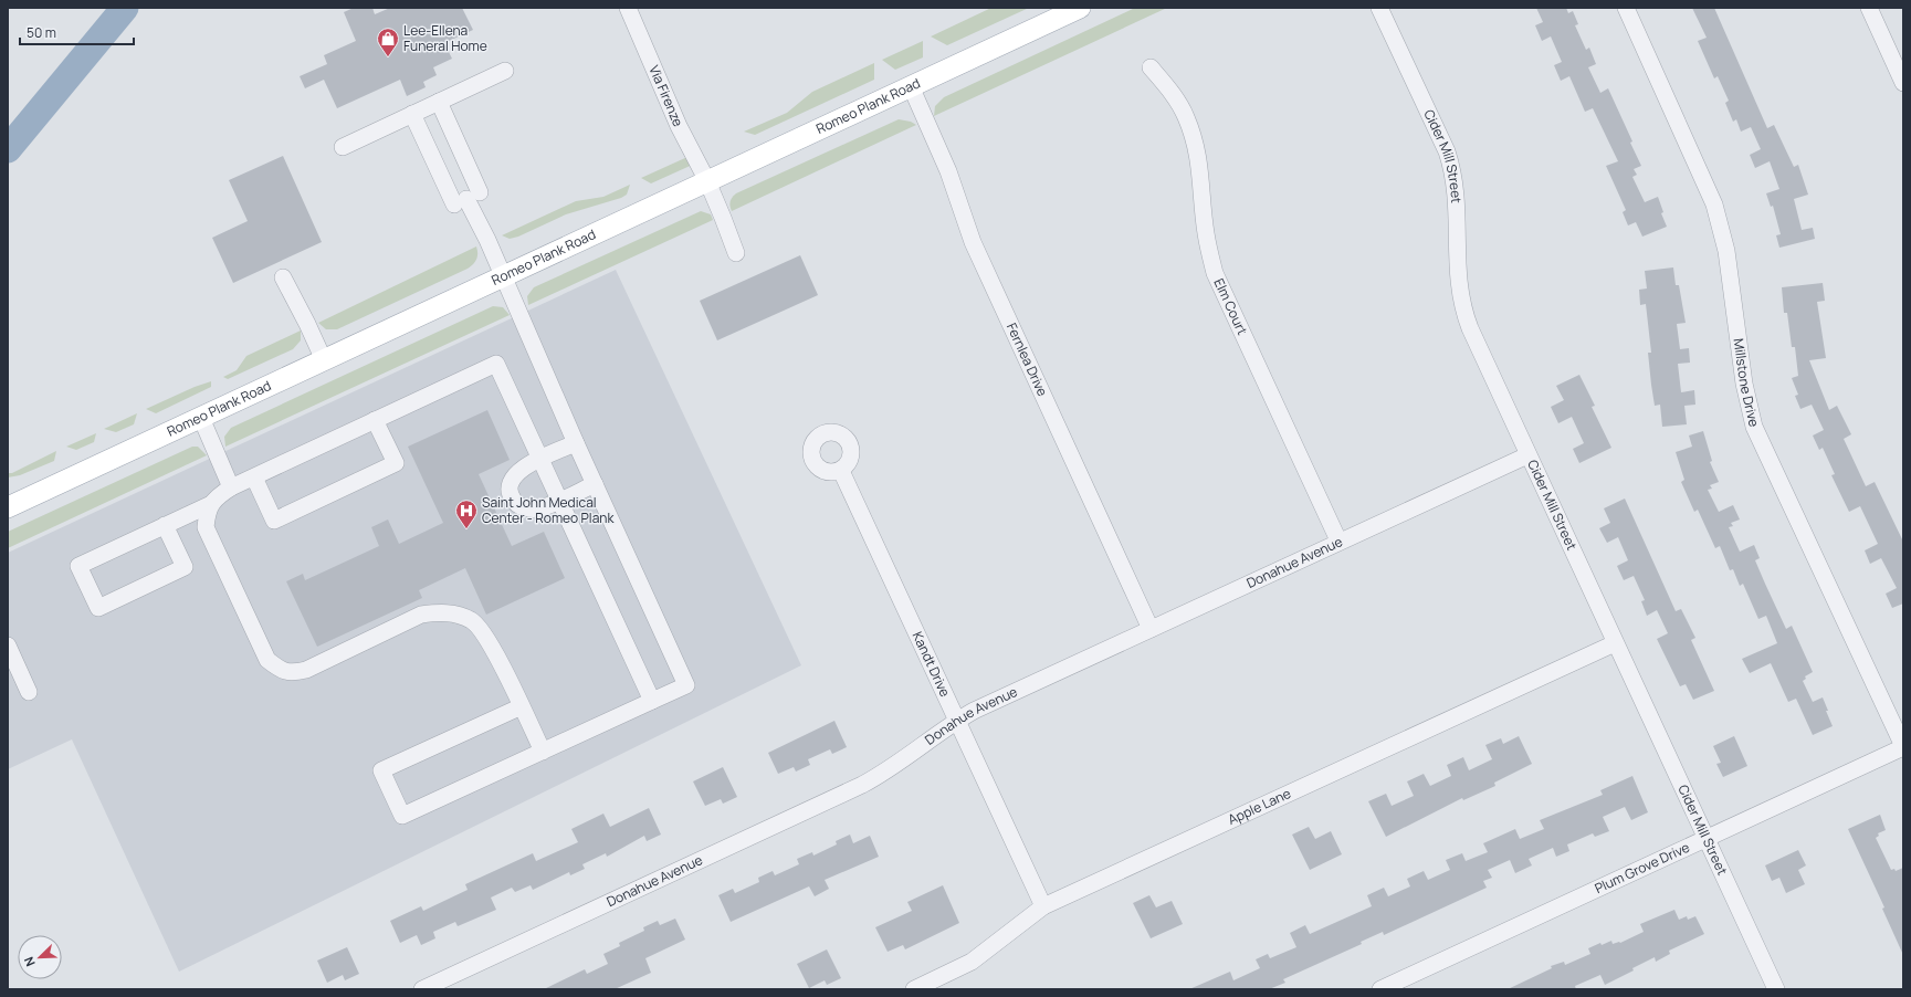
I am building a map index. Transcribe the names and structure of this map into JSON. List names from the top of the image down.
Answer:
{
  "streets": {
    "main road": ["Romeo Plank Road"],
    "street": [
      "Via Firenze",
      "Cider Mill Street",
      "Elm Court",
      "Fernlea Drive",
      "Millstone Drive",
      "Donahue Avenue",
      "Kandt Drive",
      "Apple Lane",
      "Plum Grove Drive"
    ]
  },
  "crossings": [
    ["Via Firenze", "Romeo Plank Road"],
    ["Romeo Plank Road", "Fernlea Drive"],
    ["Cider Mill Street", "Donahue Avenue"],
    ["Cider Mill Street", "Apple Lane"],
    ["Cider Mill Street", "Plum Grove Drive"],
    ["Elm Court", "Donahue Avenue"],
    ["Fernlea Drive", "Donahue Avenue"],
    ["Millstone Drive", "Plum Grove Drive"],
    ["Donahue Avenue", "Kandt Drive"],
    ["Kandt Drive", "Apple Lane"]
  ],
  "places": {
    "shop": ["Lee-Ellena Funeral Home"],
    "hospital": ["Saint John Medical Center - Romeo Plank"]
  },
  "scale_bar": "50 m",
  "north": "bottom left"
}
